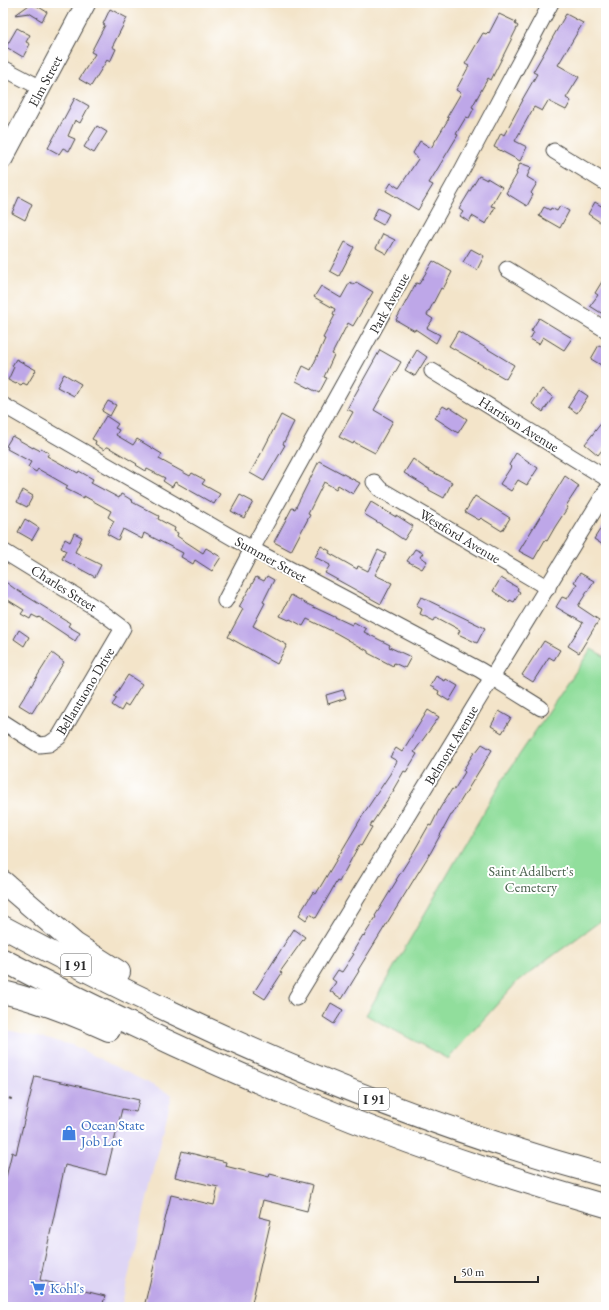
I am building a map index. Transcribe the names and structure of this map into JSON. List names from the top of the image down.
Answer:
{
  "streets": {
    "highway": ["I 91"],
    "main road": ["Elm Street"],
    "street": [
      "Park Avenue",
      "Harrison Avenue",
      "Westford Avenue",
      "Summer Street",
      "Charles Street",
      "Bellantuono Drive",
      "Belmont Avenue"
    ]
  },
  "crossings": [
    ["Park Avenue", "Summer Street"],
    ["Westford Avenue", "Belmont Avenue"],
    ["Summer Street", "Belmont Avenue"],
    ["Charles Street", "Bellantuono Drive"]
  ],
  "parks": ["Saint Adalbert's Cemetery"],
  "places": {
    "shop": ["Ocean State Job Lot"],
    "supermarket": ["Kohl's"]
  },
  "scale_bar": "50 m"
}
